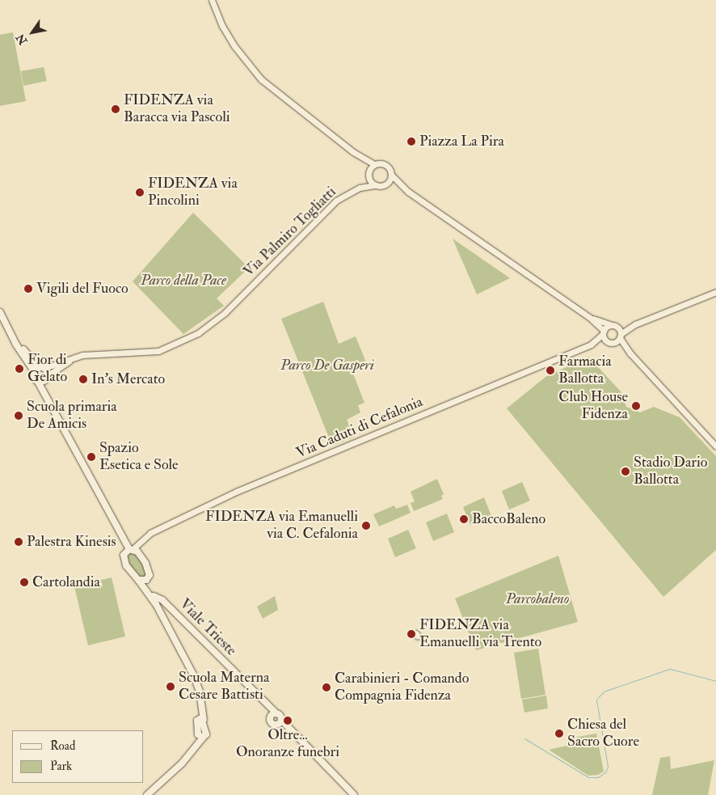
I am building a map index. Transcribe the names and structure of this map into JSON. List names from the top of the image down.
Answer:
{
  "streets": {
    "main road": ["Viale Trieste"],
    "street": ["Via Palmiro Togliatti", "Via Caduti di Cefalonia"]
  },
  "crossings": [
    ["Via Palmiro Togliatti", "Via Caduti di Cefalonia"]
  ],
  "parks": ["Parco della Pace", "Parco De Gasperi", "Parcobaleno"],
  "places": [
    "FIDENZA via Baracca via Pascoli",
    "Piazza La Pira",
    "FIDENZA via Pincolini",
    "Vigili del Fuoco",
    "Fior di Gelato",
    "Farmacia Ballotta",
    "In's Mercato",
    "Club House Fidenza",
    "Scuola primaria De Amicis",
    "Spazio Esetica e Sole",
    "Stadio Dario Ballotta",
    "BaccoBaleno",
    "FIDENZA via Emanuelli via C. Cefalonia",
    "Palestra Kinesis",
    "Cartolandia",
    "FIDENZA via Emanuelli via Trento",
    "Scuola Materna Cesare Battisti",
    "Carabinieri - Comando Compagnia Fidenza",
    "Oltre... Onoranze funebri",
    "Chiesa del Sacro Cuore"
  ],
  "legend": ["Road", "Park"],
  "north": "bottom left"
}
